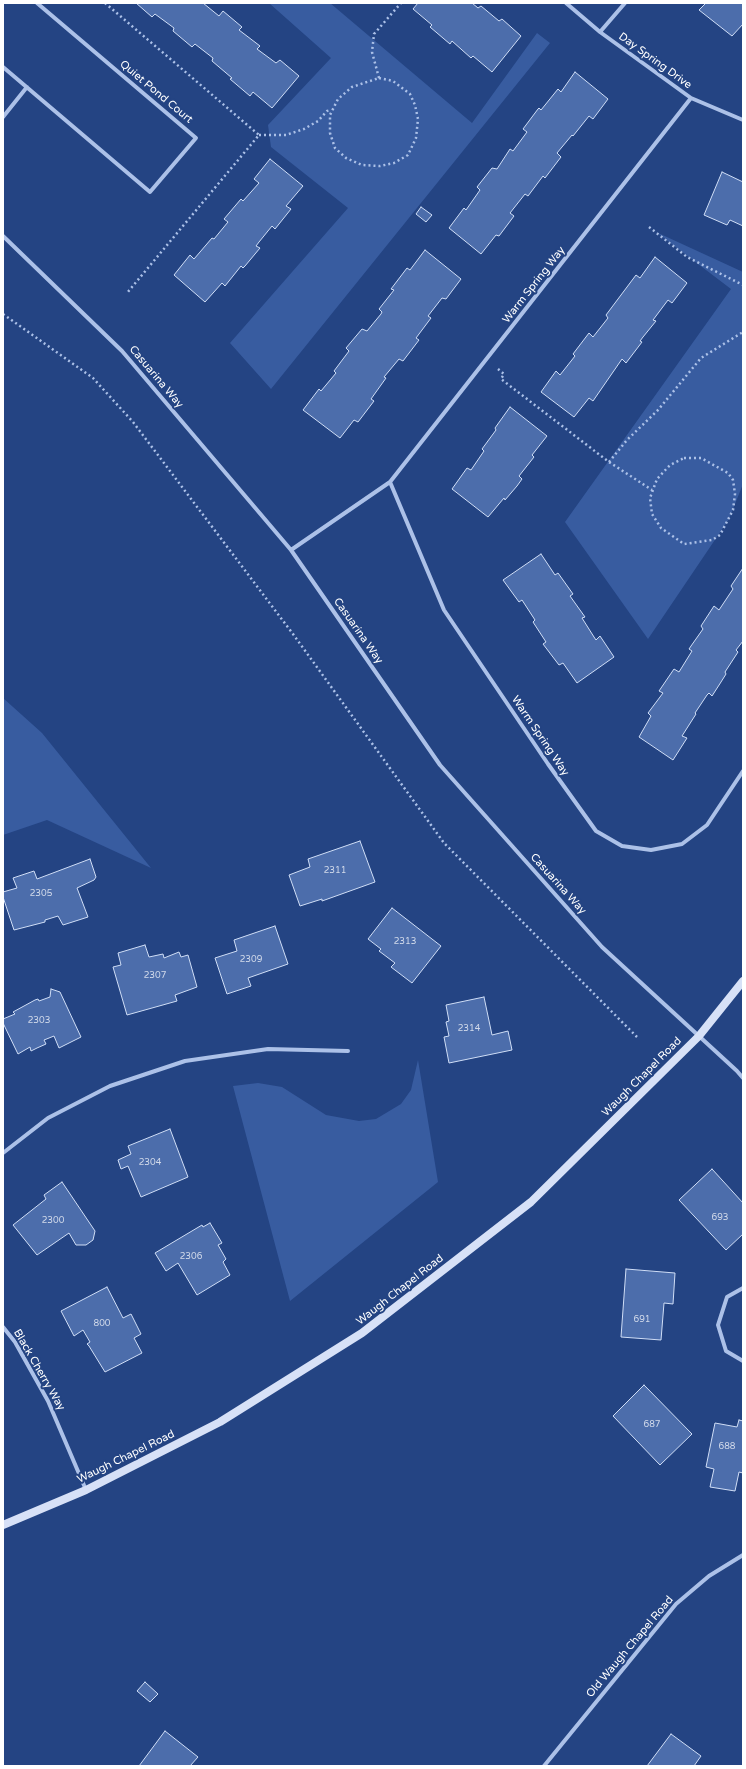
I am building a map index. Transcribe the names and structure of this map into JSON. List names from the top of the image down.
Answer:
{
  "streets": {
    "main road": ["Waugh Chapel Road"],
    "street": [
      "Day Spring Drive",
      "Quiet Pond Court",
      "Warm Spring Way",
      "Casuarina Way",
      "Black Cherry Way",
      "Old Waugh Chapel Road"
    ]
  },
  "crossings": [
    ["Day Spring Drive", "Warm Spring Way"],
    ["Warm Spring Way", "Casuarina Way"],
    ["Casuarina Way", "Waugh Chapel Road"],
    ["Waugh Chapel Road", "Black Cherry Way"]
  ],
  "house_numbers": [
    "2311",
    "2305",
    "2313",
    "2309",
    "2307",
    "2303",
    "2314",
    "2304",
    "693",
    "2300",
    "2306",
    "691",
    "800",
    "687",
    "688"
  ]
}
